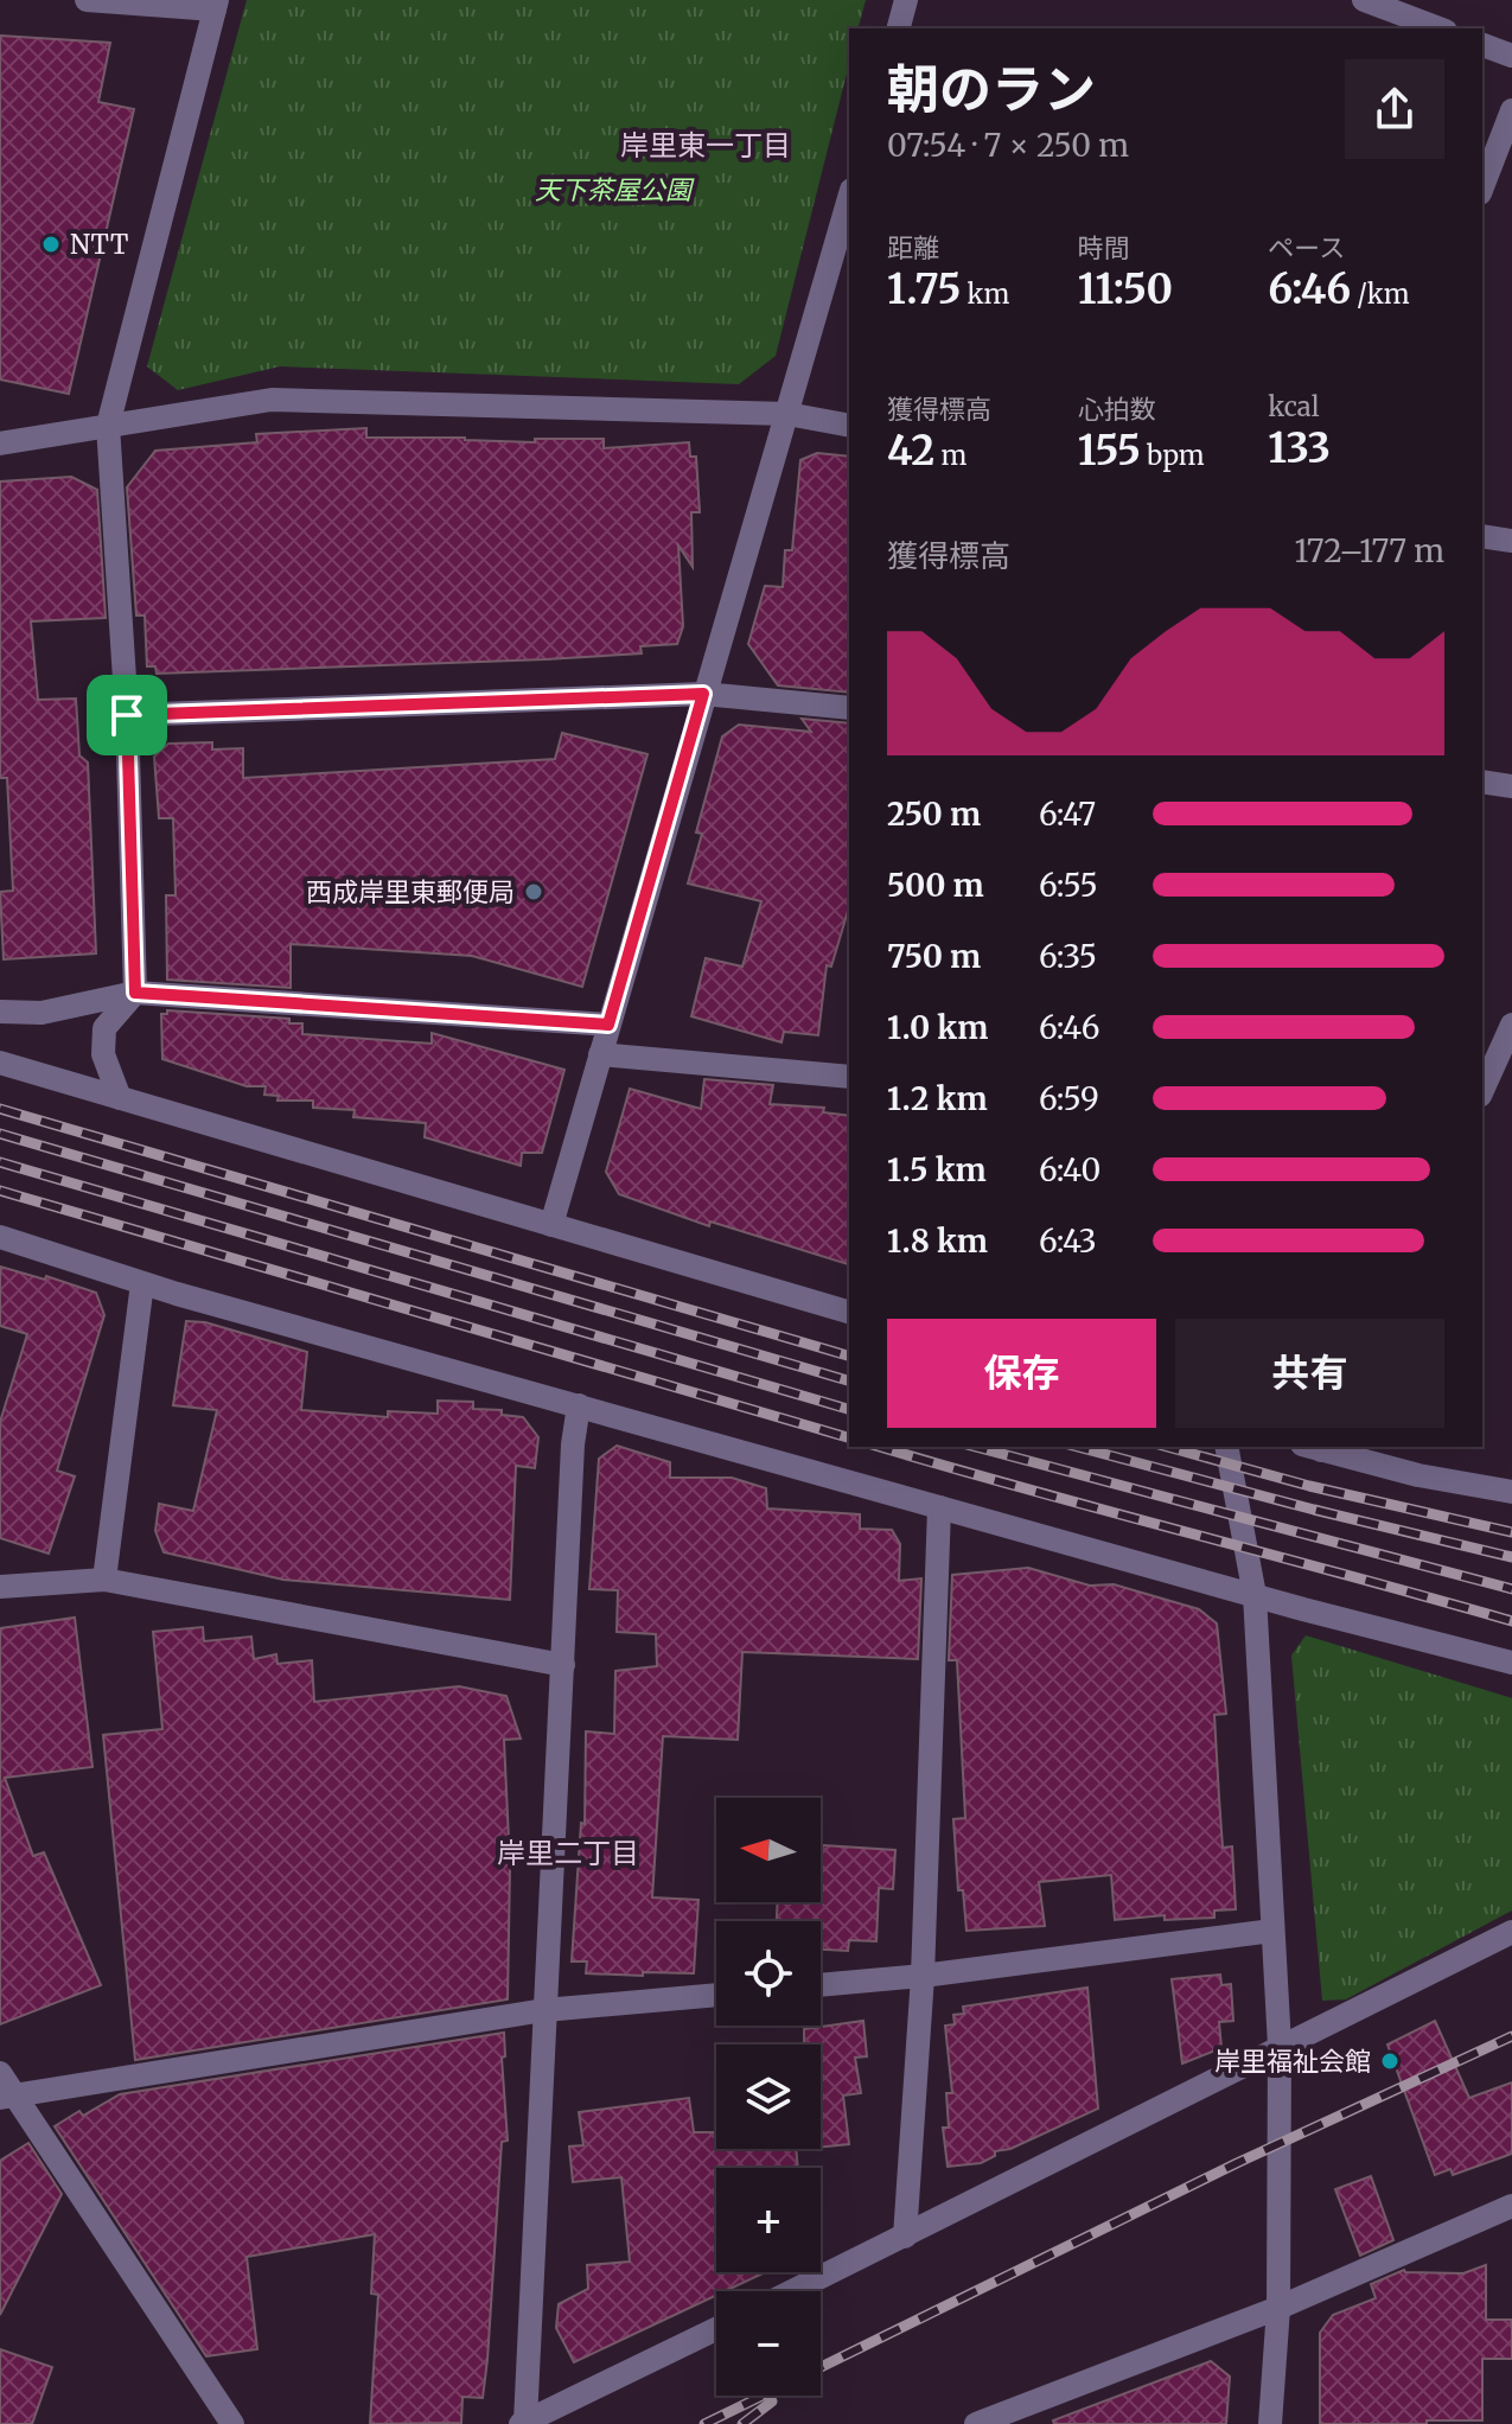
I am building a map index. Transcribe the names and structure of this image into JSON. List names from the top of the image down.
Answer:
{
  "districts": ["岸里東一丁目", "岸里二丁目"],
  "parks": ["天下茶屋公園"],
  "places": ["NTT", "西成岸里東郵便局", "岸里福祉会館"],
  "north": "left",
  "page": {
    "heading": ["朝のラン", "07:54 · 7 × 250 m"],
    "stats": [
      ["距離", "1.75 km"],
      ["時間", "11:50"],
      ["ペース", "6:46 /km"],
      ["獲得標高", "42 m"],
      ["心拍数", "155 bpm"],
      ["kcal", "133"]
    ],
    "chart": ["獲得標高", "172–177 m"],
    "list": [
      {
        "name": "250 m",
        "note": "6:47"
      },
      {
        "name": "500 m",
        "note": "6:55"
      },
      {
        "name": "750 m",
        "note": "6:35"
      },
      {
        "name": "1.0 km",
        "note": "6:46"
      },
      {
        "name": "1.2 km",
        "note": "6:59"
      },
      {
        "name": "1.5 km",
        "note": "6:40"
      },
      {
        "name": "1.8 km",
        "note": "6:43"
      }
    ],
    "buttons": ["保存", "共有"],
    "map_buttons": ["+", "−"]
  }
}
